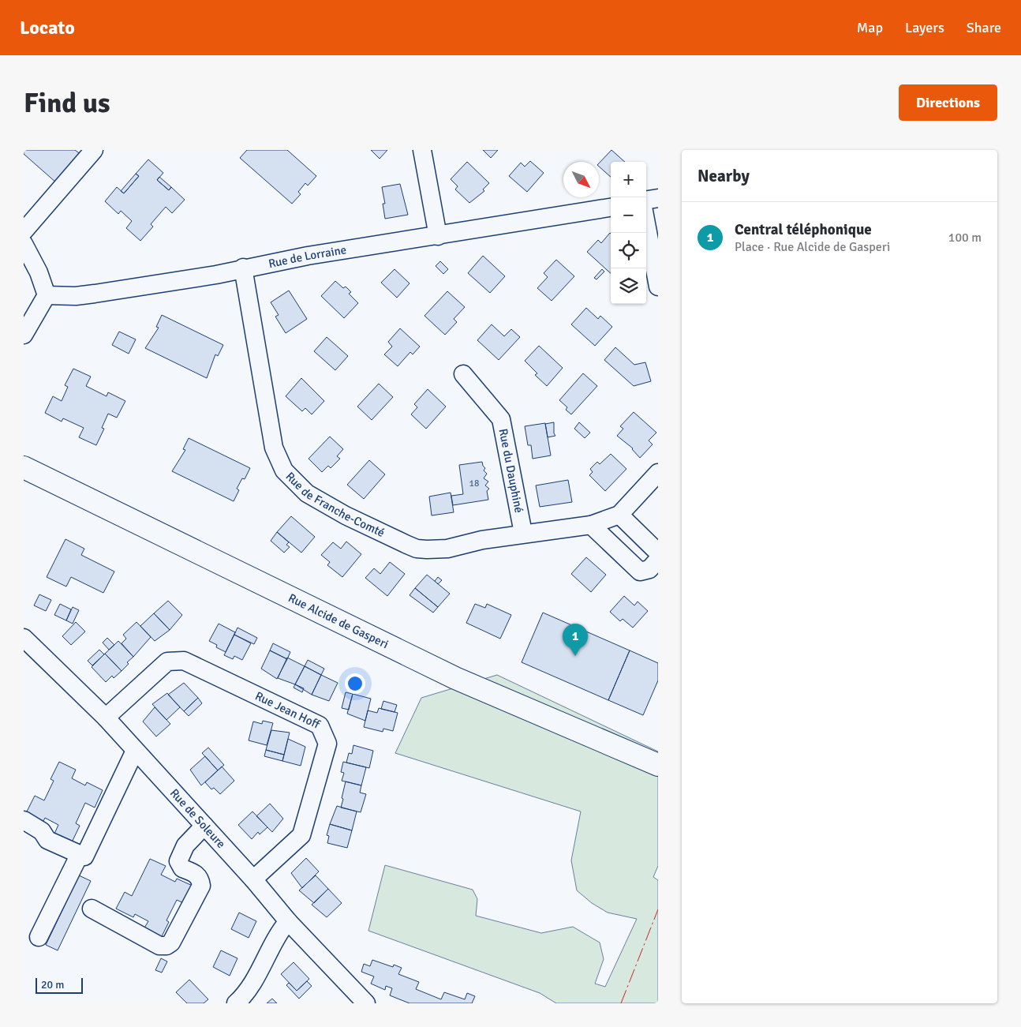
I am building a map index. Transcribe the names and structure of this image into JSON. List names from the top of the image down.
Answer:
{
  "streets": {
    "main road": ["Rue Alcide de Gasperi"],
    "street": [
      "Rue de Lorraine",
      "Rue du Dauphiné",
      "Rue de Franche-Comté",
      "Rue Jean Hoff",
      "Rue de Soleure"
    ]
  },
  "crossings": [
    ["Rue de Lorraine", "Rue de Franche-Comté"],
    ["Rue du Dauphiné", "Rue de Franche-Comté"],
    ["Rue Jean Hoff", "Rue de Soleure"]
  ],
  "house_numbers": ["18"],
  "scale_bar": "20 m",
  "north": "bottom right",
  "page": {
    "header": "Locato",
    "nav": ["Map", "Layers", "Share"],
    "buttons": "Directions",
    "title": "Find us",
    "heading": "Nearby",
    "map_buttons": ["+", "−"],
    "list": [
      {
        "mark": "1",
        "name": "Central téléphonique",
        "note": "Place · Rue Alcide de Gasperi",
        "value": "100 m"
      }
    ],
    "pins": "1",
    "scale": "20 m"
  }
}
